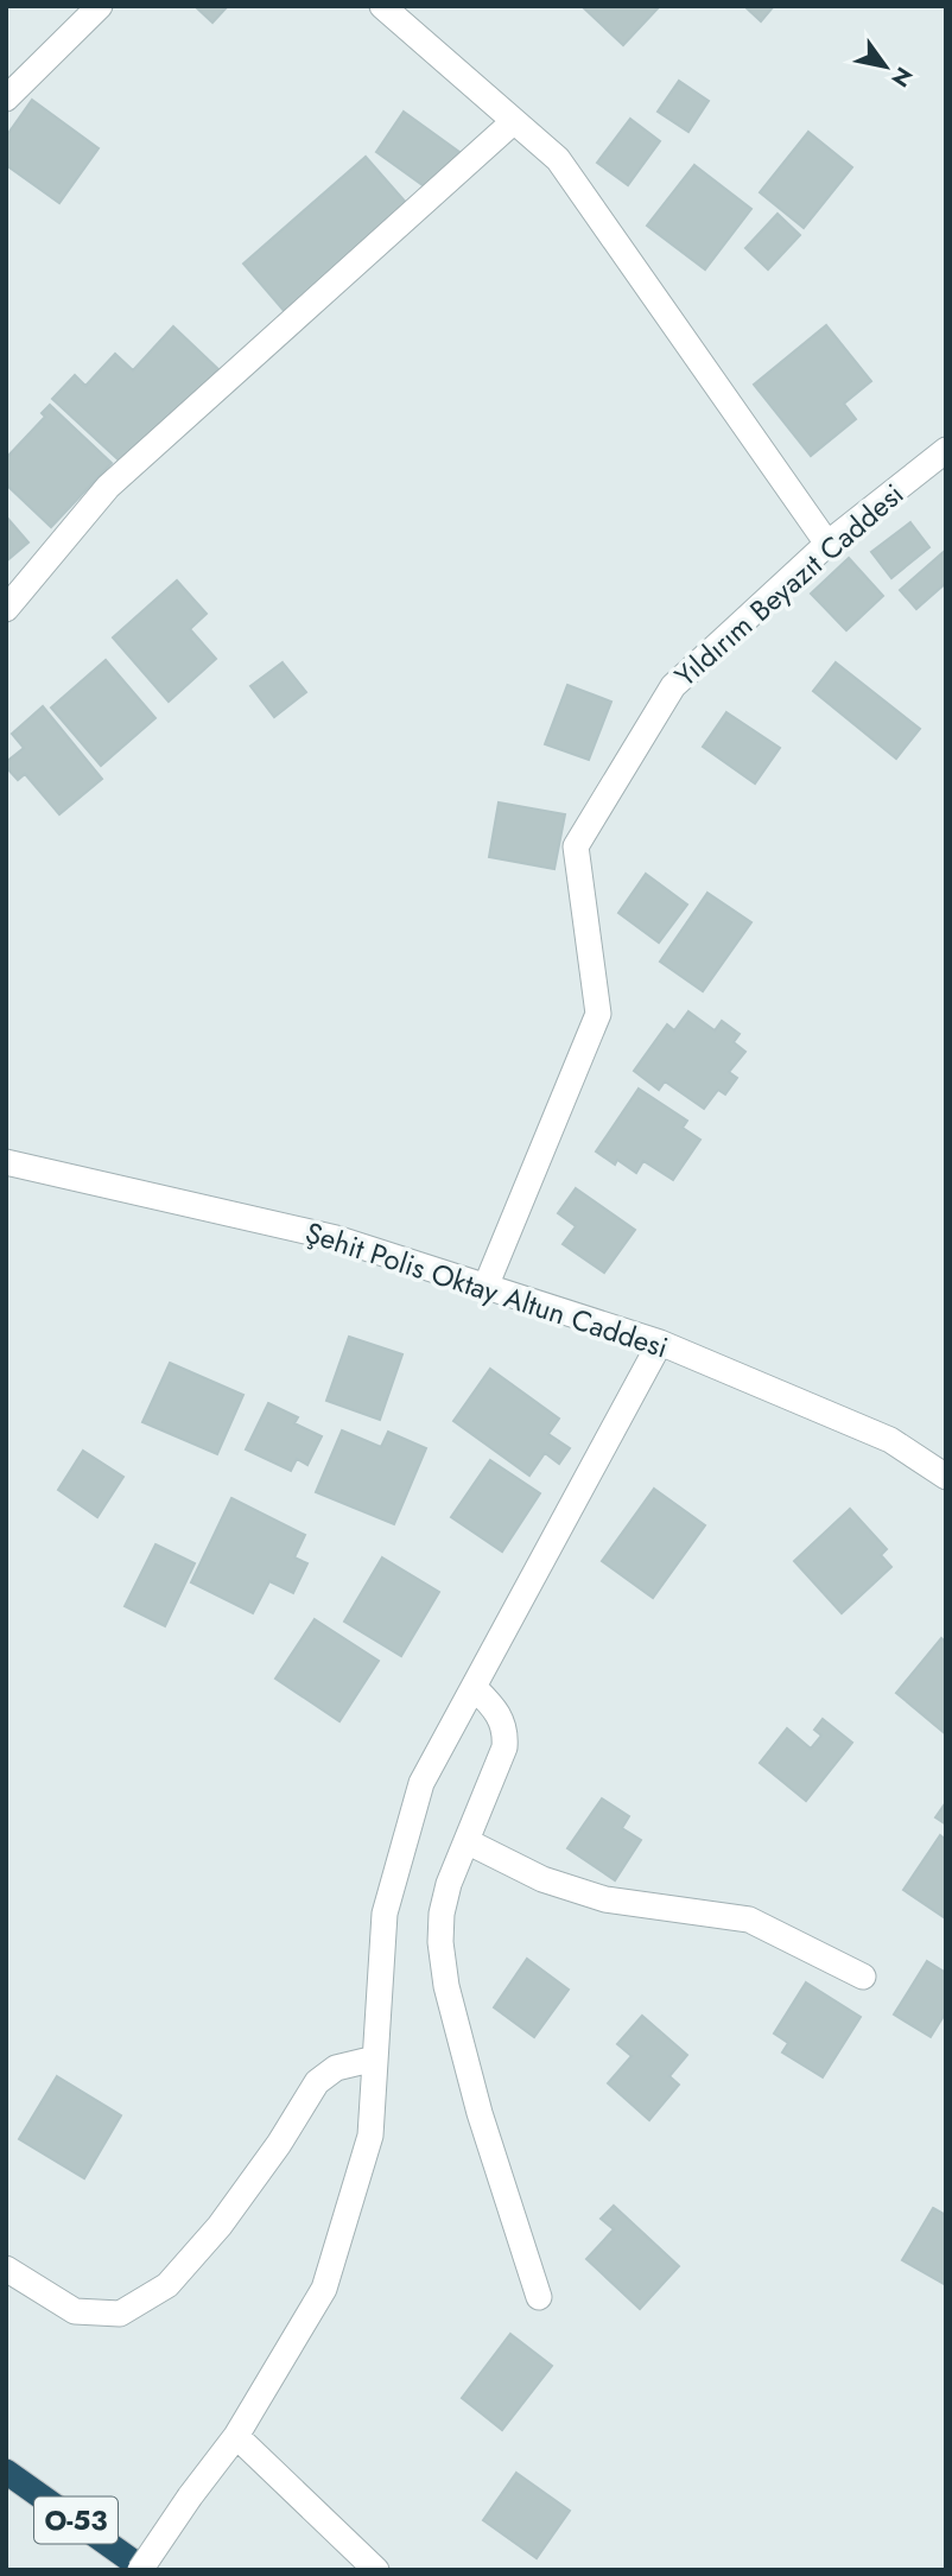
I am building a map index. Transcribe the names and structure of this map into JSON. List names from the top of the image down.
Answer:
{
  "streets": {
    "highway": ["O-53"],
    "street": ["Yıldırım Beyazıt Caddesi", "Şehit Polis Oktay Altun Caddesi"]
  },
  "crossings": [
    ["Yıldırım Beyazıt Caddesi", "Şehit Polis Oktay Altun Caddesi"]
  ],
  "north": "bottom right"
}
